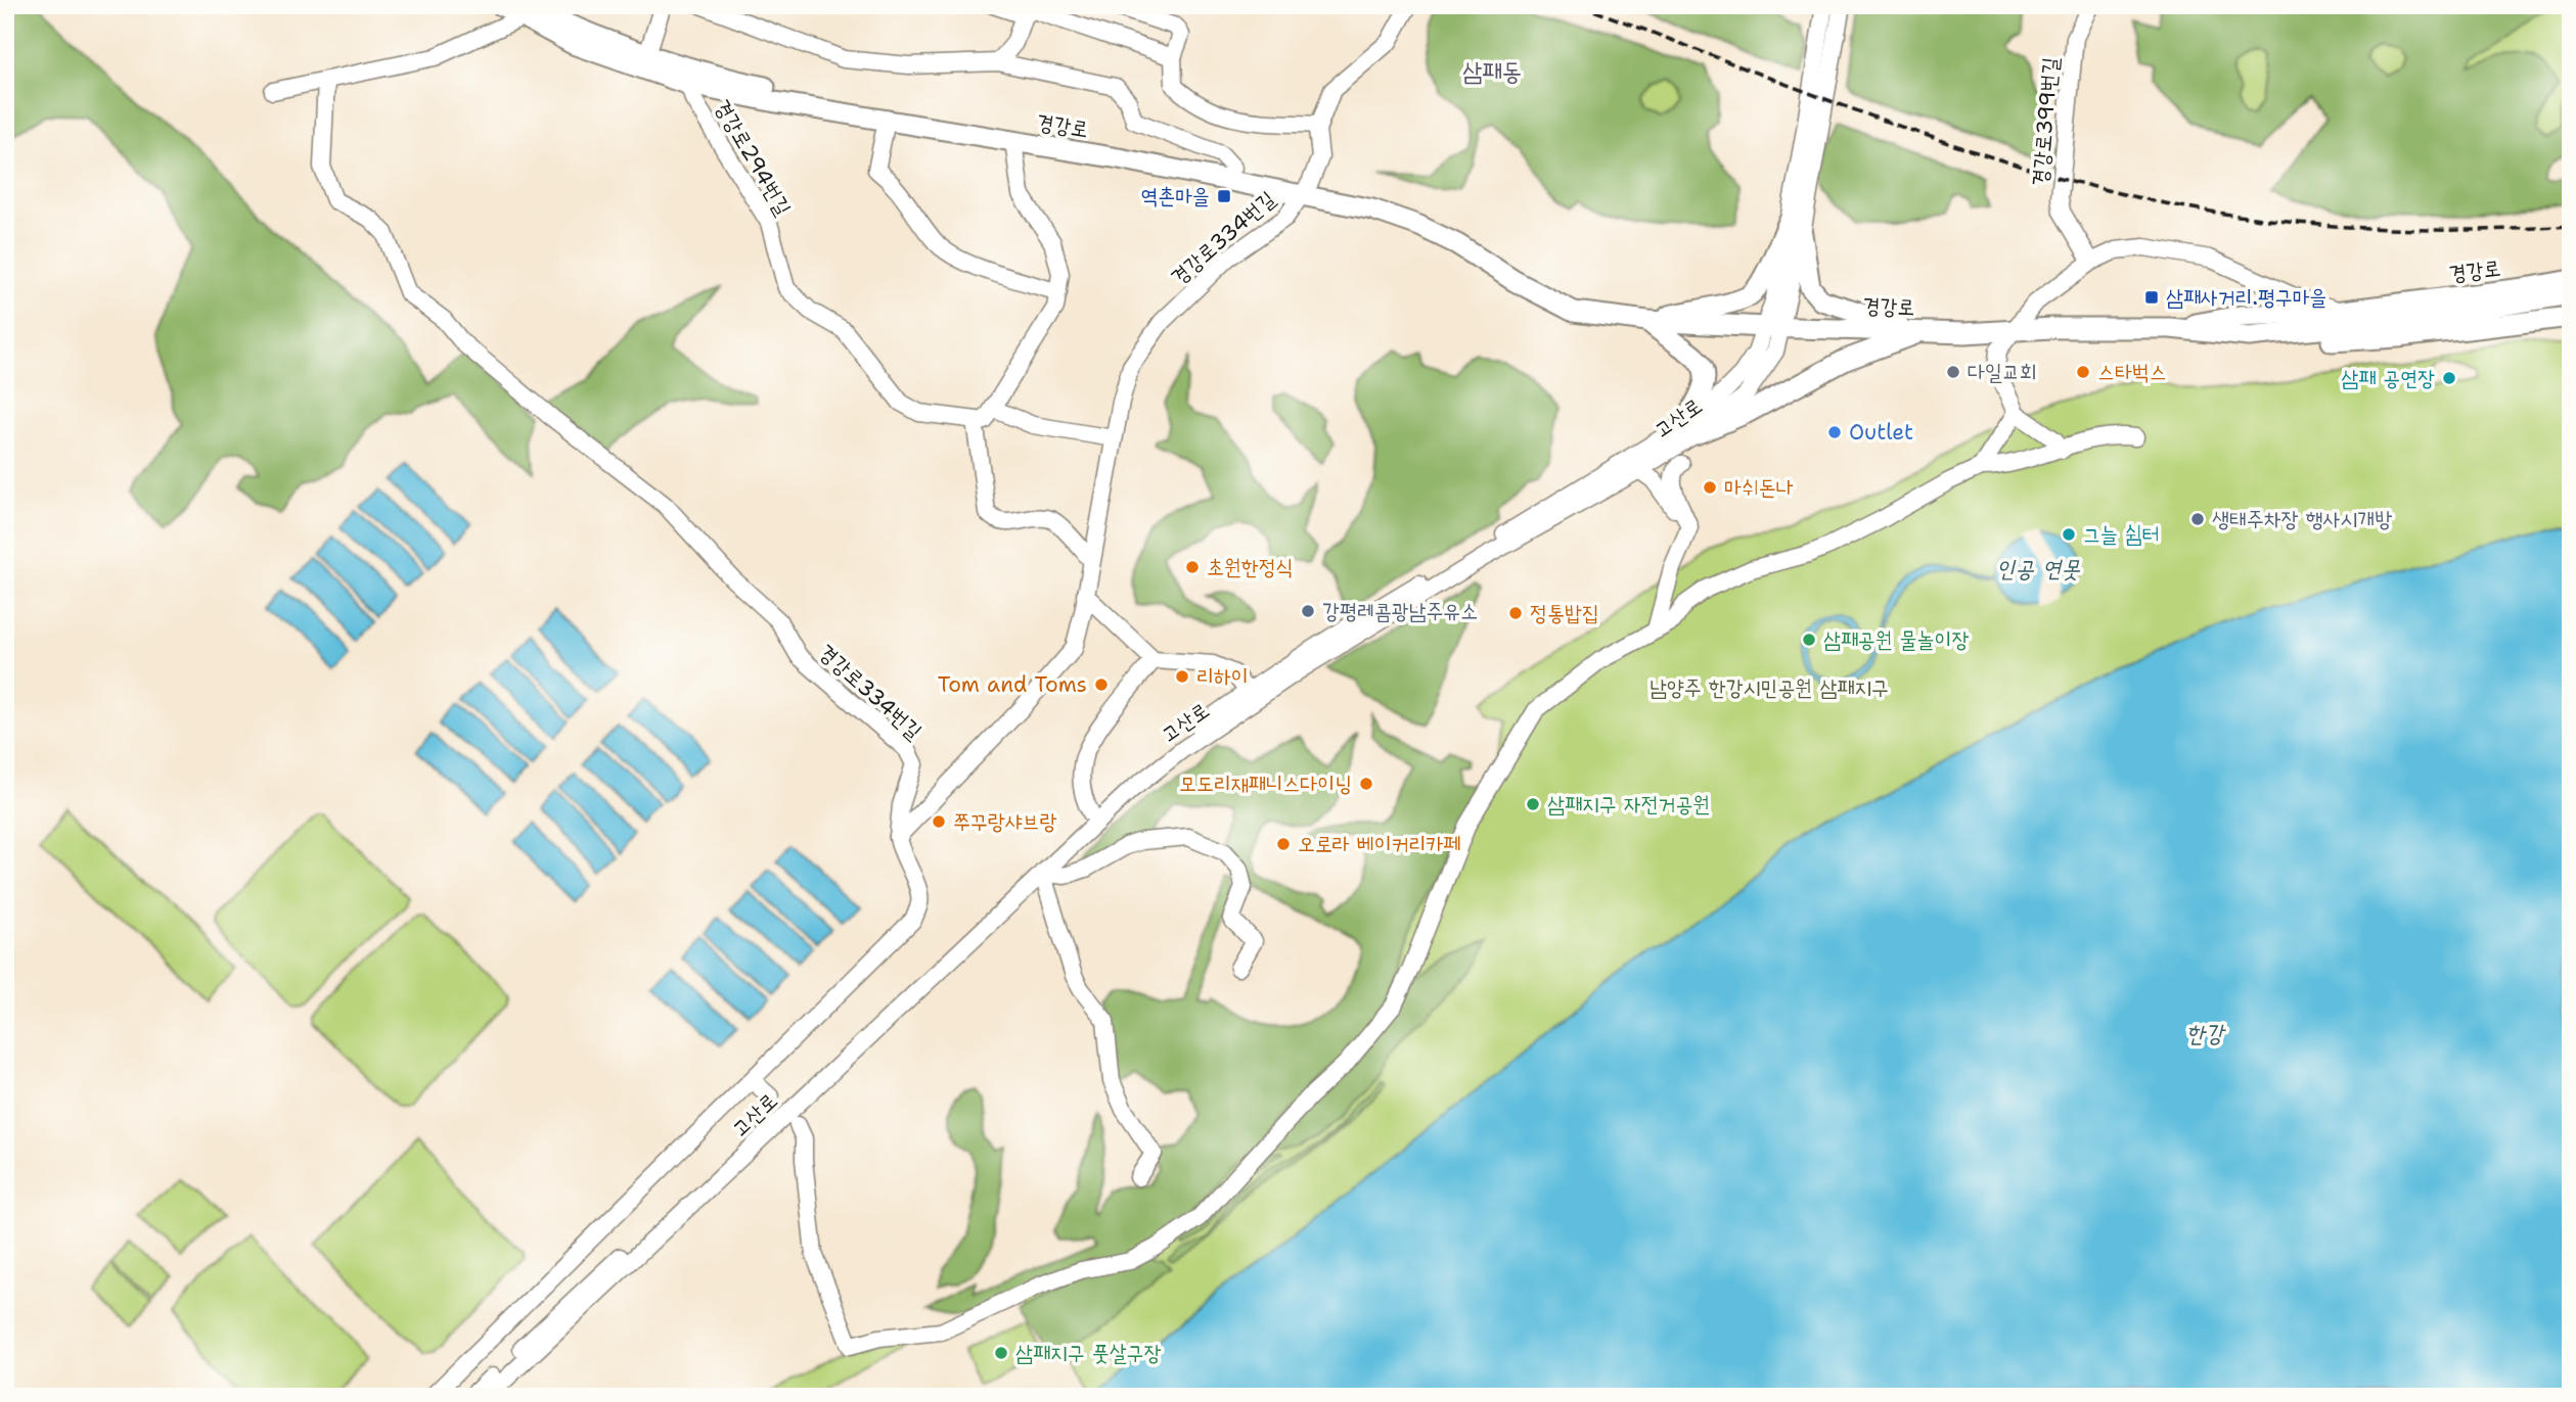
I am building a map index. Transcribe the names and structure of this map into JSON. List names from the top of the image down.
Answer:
{
  "streets": {
    "main road": ["경강로"],
    "street": [
      "경강로399번길",
      "경강로294번길",
      "경강로334번길",
      "고산로"
    ]
  },
  "crossings": [
    ["경강로", "경강로294번길"],
    ["경강로", "경강로334번길"],
    ["경강로", "고산로"]
  ],
  "districts": ["삼패동"],
  "water": ["인공 연못", "한강"],
  "parks": ["남양주 한강시민공원 삼패지구"],
  "places": {
    "transit": ["역촌마을", "삼패사거리.평구마을"],
    "other": [
      "다일교회",
      "스타벅스",
      "삼패 공연장",
      "Outlet",
      "마쉬돈나",
      "생태주차장 행사시개방",
      "그늘 쉼터",
      "초원한정식",
      "강평레콤광남주유소",
      "정통밥집",
      "삼패공원 물놀이장",
      "리하이",
      "Tom and Toms",
      "모도리재패니스다이닝",
      "삼패지구 자전거공원",
      "쭈꾸랑샤브랑",
      "오로라 베이커리카페",
      "삼패지구 풋살구장"
    ]
  }
}
